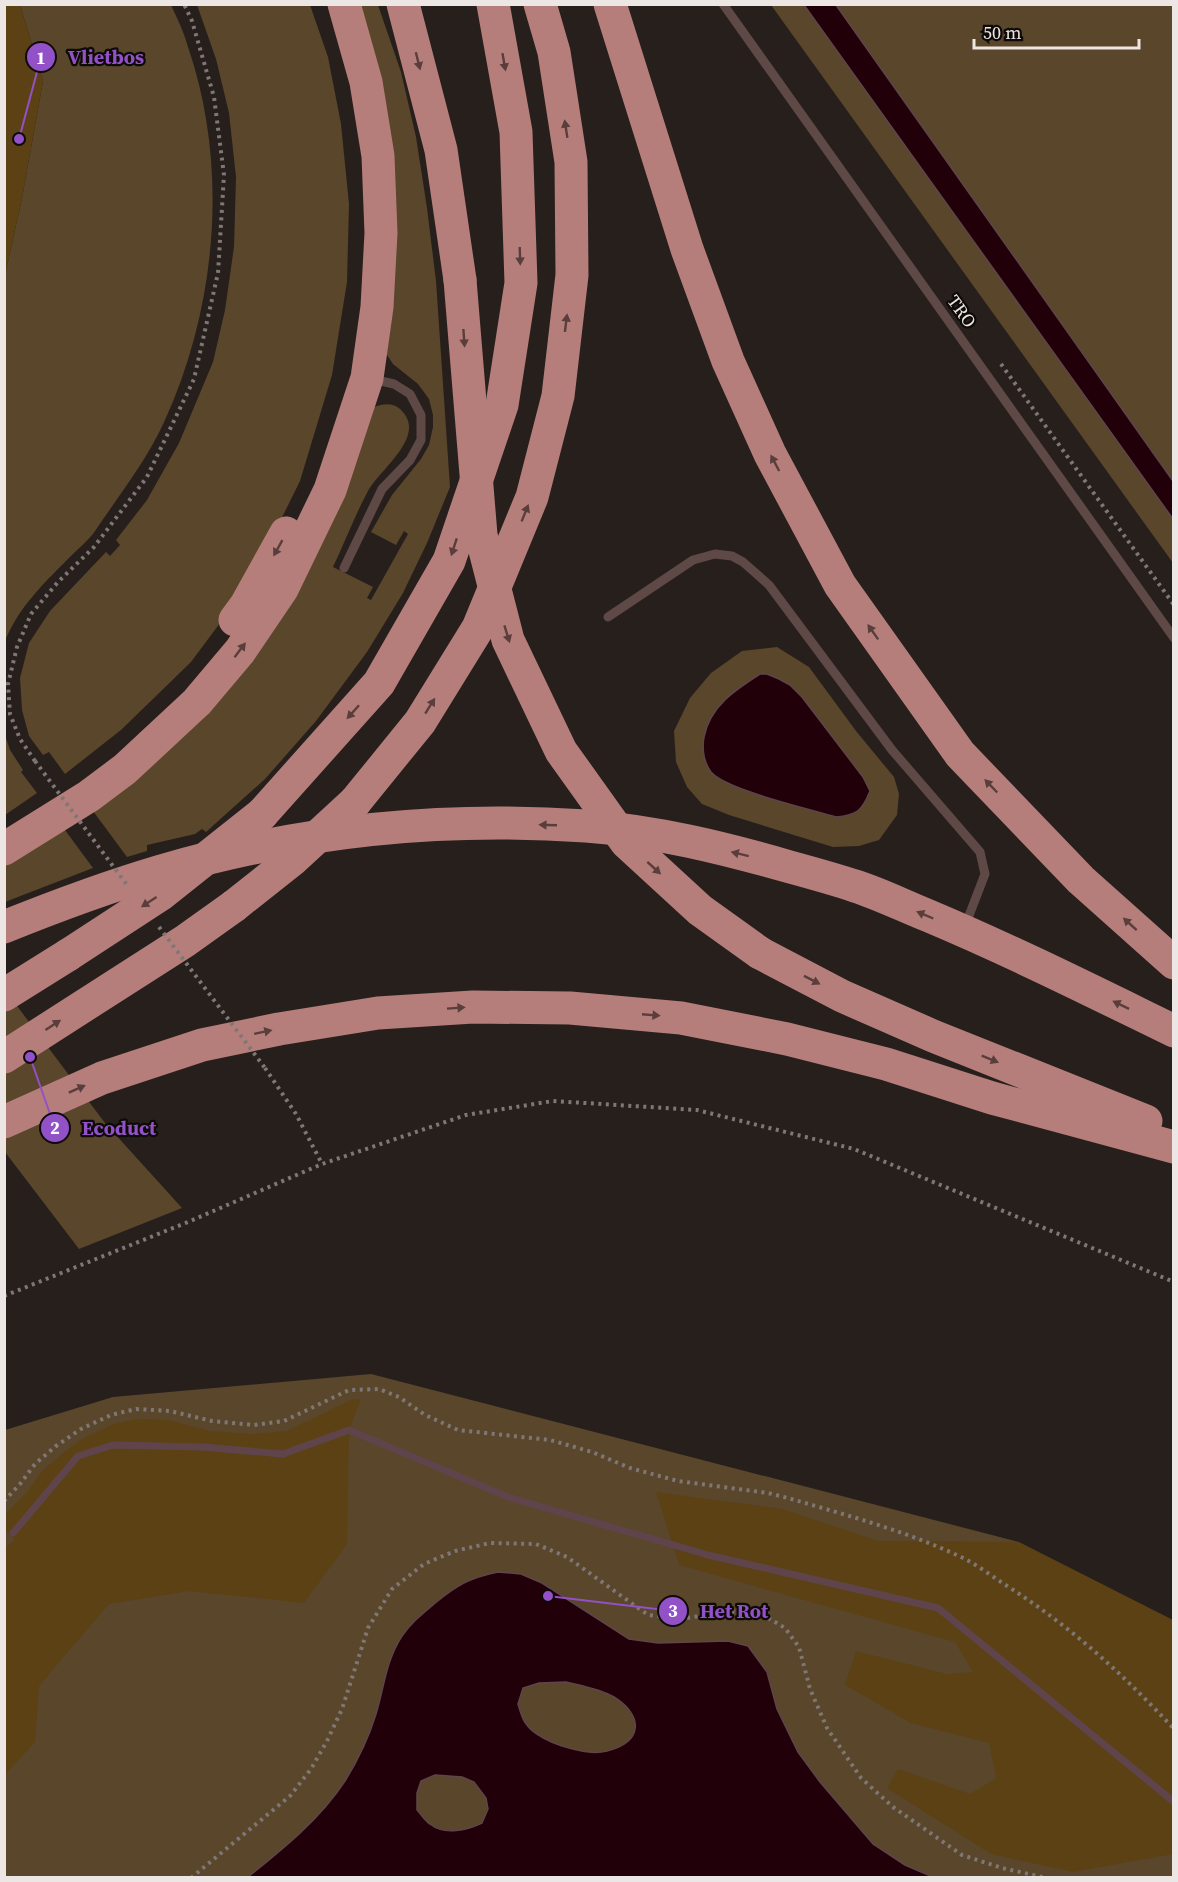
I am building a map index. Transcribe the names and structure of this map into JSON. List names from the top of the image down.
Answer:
{
  "streets": {
    "lane": ["TRO"]
  },
  "places": ["Vlietbos", "Ecoduct", "Het Rot"],
  "scale_bar": "50 m"
}
